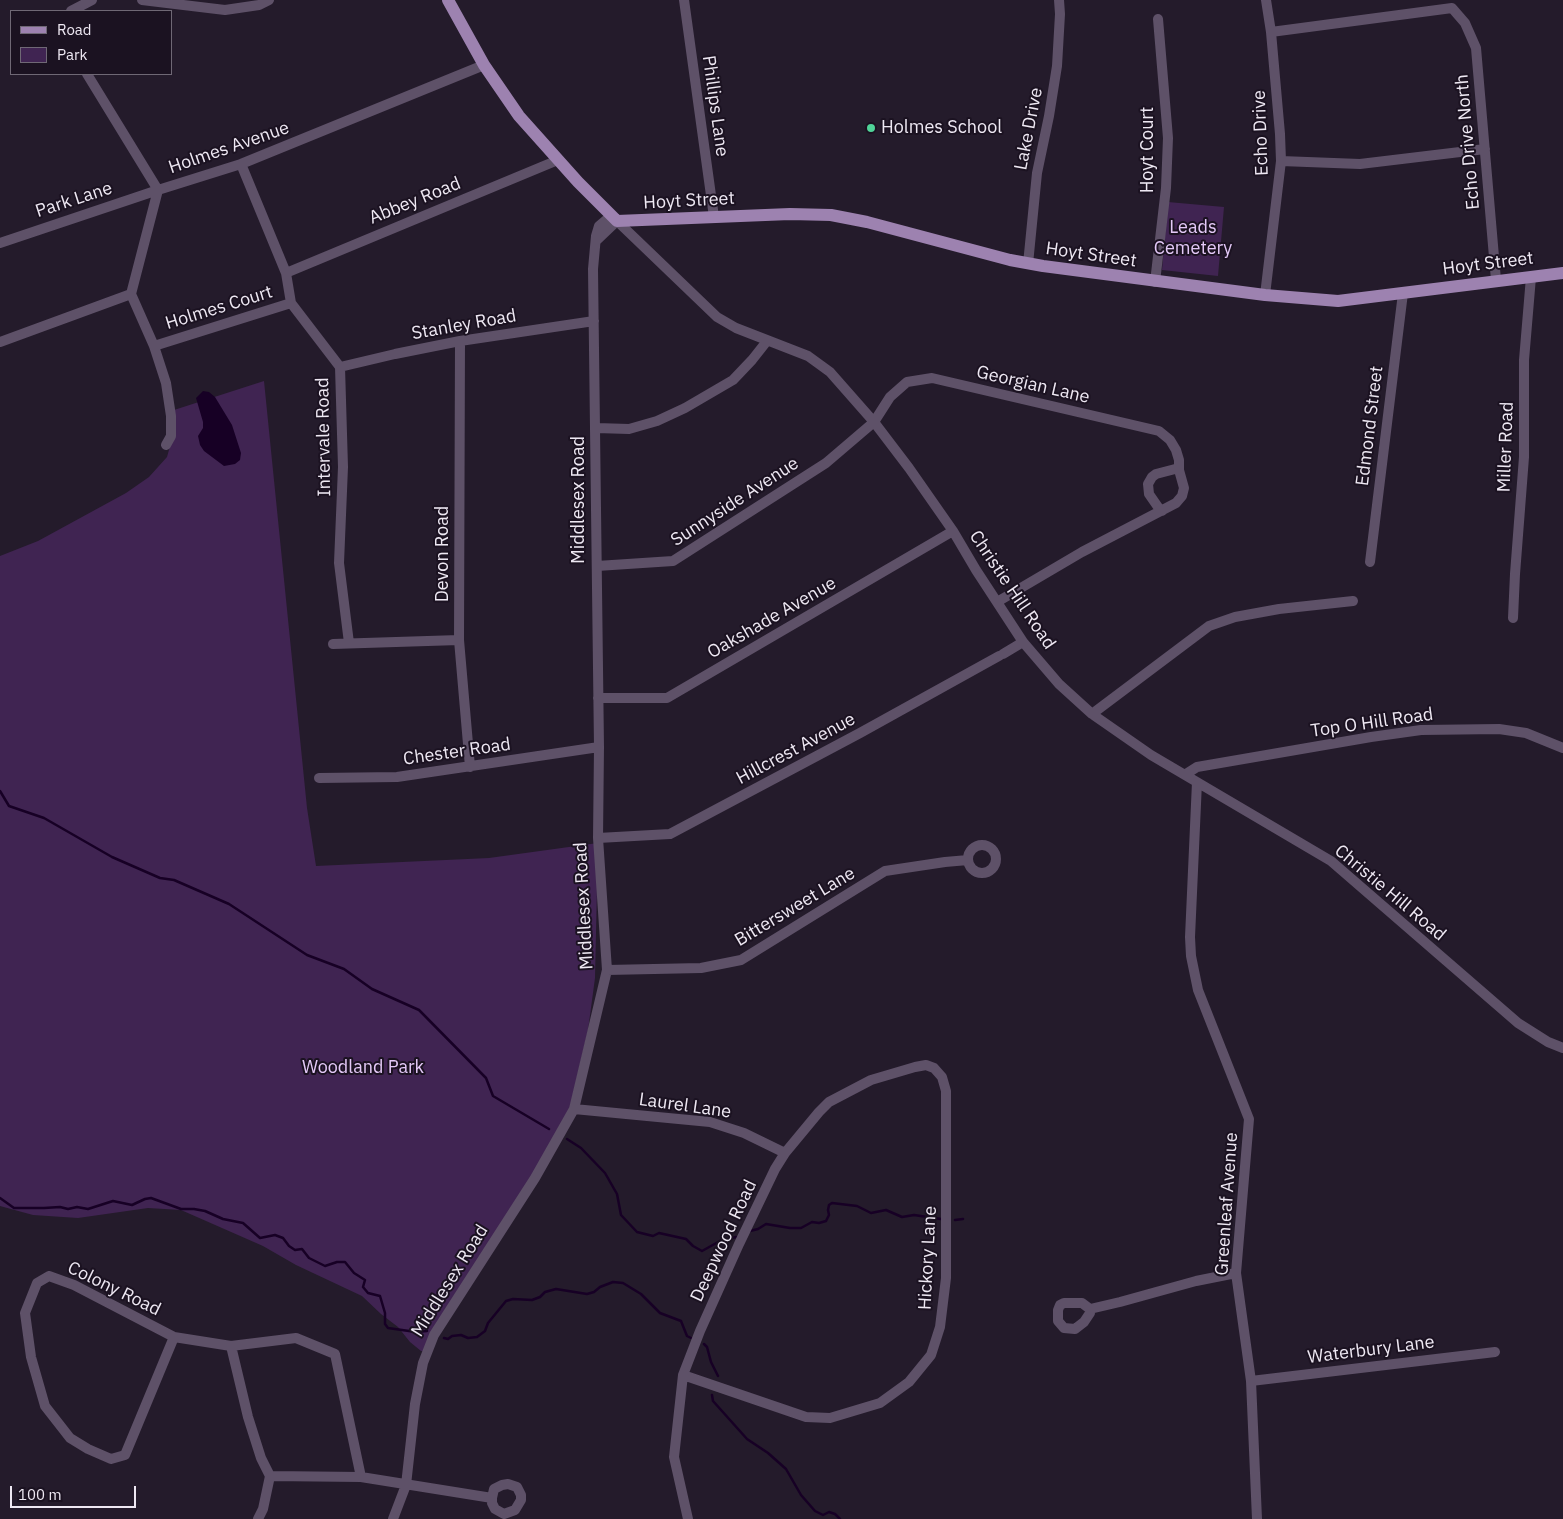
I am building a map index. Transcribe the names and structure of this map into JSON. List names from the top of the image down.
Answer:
{
  "streets": {
    "main road": ["Hoyt Street"],
    "street": [
      "Phillips Lane",
      "Lake Drive",
      "Echo Drive",
      "Echo Drive North",
      "Holmes Avenue",
      "Hoyt Court",
      "Park Lane",
      "Abbey Road",
      "Holmes Court",
      "Stanley Road",
      "Georgian Lane",
      "Edmond Street",
      "Intervale Road",
      "Miller Road",
      "Middlesex Road",
      "Sunnyside Avenue",
      "Devon Road",
      "Christie Hill Road",
      "Oakshade Avenue",
      "Top O Hill Road",
      "Hillcrest Avenue",
      "Chester Road",
      "Bittersweet Lane",
      "Laurel Lane",
      "Greenleaf Avenue",
      "Deepwood Road",
      "Hickory Lane",
      "Colony Road",
      "Waterbury Lane"
    ]
  },
  "crossings": [
    ["Phillips Lane", "Hoyt Street"],
    ["Lake Drive", "Hoyt Street"],
    ["Echo Drive", "Echo Drive North"],
    ["Echo Drive", "Hoyt Street"],
    ["Echo Drive North", "Hoyt Street"],
    ["Holmes Avenue", "Park Lane"],
    ["Holmes Avenue", "Holmes Court"],
    ["Holmes Avenue", "Intervale Road"],
    ["Hoyt Court", "Hoyt Street"],
    ["Abbey Road", "Intervale Road"],
    ["Hoyt Street", "Edmond Street"],
    ["Hoyt Street", "Miller Road"],
    ["Hoyt Street", "Middlesex Road"],
    ["Hoyt Street", "Christie Hill Road"],
    ["Holmes Court", "Intervale Road"],
    ["Stanley Road", "Intervale Road"],
    ["Stanley Road", "Middlesex Road"],
    ["Stanley Road", "Devon Road"],
    ["Georgian Lane", "Sunnyside Avenue"],
    ["Georgian Lane", "Christie Hill Road"],
    ["Middlesex Road", "Sunnyside Avenue"],
    ["Middlesex Road", "Christie Hill Road"],
    ["Middlesex Road", "Oakshade Avenue"],
    ["Middlesex Road", "Hillcrest Avenue"],
    ["Middlesex Road", "Chester Road"],
    ["Middlesex Road", "Bittersweet Lane"],
    ["Middlesex Road", "Laurel Lane"],
    ["Sunnyside Avenue", "Christie Hill Road"],
    ["Devon Road", "Chester Road"],
    ["Christie Hill Road", "Oakshade Avenue"],
    ["Christie Hill Road", "Top O Hill Road"],
    ["Christie Hill Road", "Hillcrest Avenue"],
    ["Christie Hill Road", "Greenleaf Avenue"],
    ["Laurel Lane", "Deepwood Road"],
    ["Greenleaf Avenue", "Waterbury Lane"],
    ["Deepwood Road", "Hickory Lane"]
  ],
  "parks": ["Leads Cemetery", "Woodland Park"],
  "places": ["Holmes School"],
  "legend": ["Road", "Park"],
  "scale_bar": "100 m"
}
